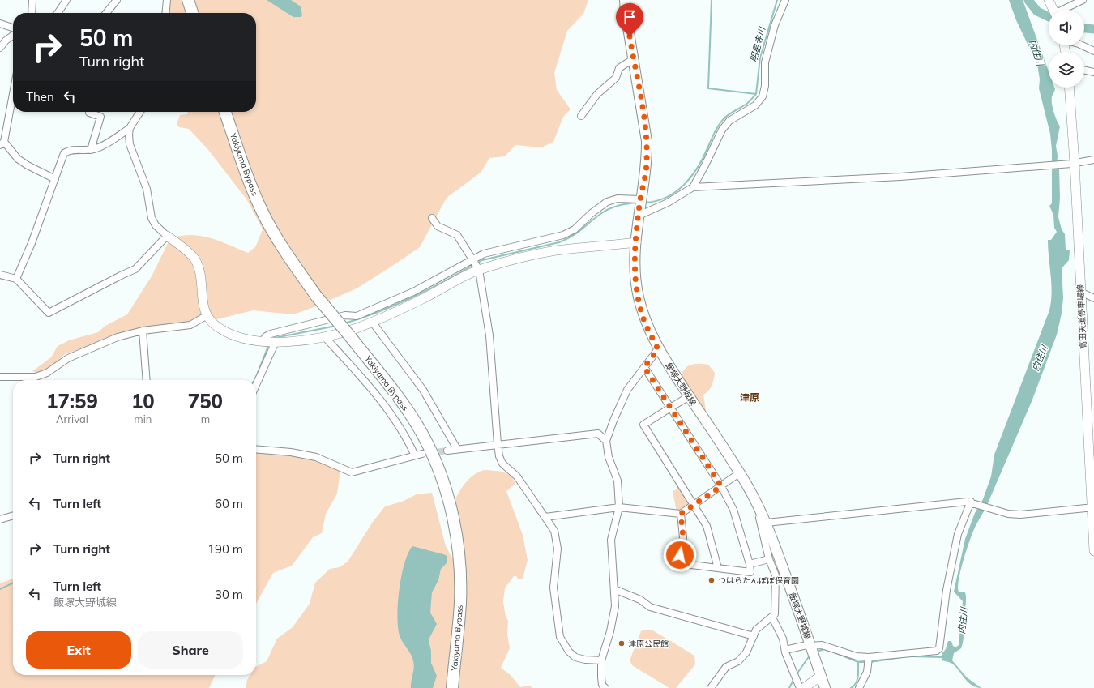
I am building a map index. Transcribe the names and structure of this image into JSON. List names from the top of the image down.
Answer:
{
  "streets": {
    "highway": ["Yakiyama Bypass"],
    "main road": ["飯塚大野城線"],
    "street": ["高田天道停車場線"]
  },
  "districts": ["津原"],
  "water": ["明星寺川", "内住川"],
  "places": ["つはらたんぽぽ保育園", "津原公民館"],
  "page": {
    "turn": ["50 m", "Turn right"],
    "then": "Then",
    "eta": [
      "17:59",
      "Arrival",
      "10",
      "min",
      "750",
      "m"
    ],
    "list": [
      {
        "name": "Turn right",
        "value": "50 m"
      },
      {
        "name": "Turn left",
        "value": "60 m"
      },
      {
        "name": "Turn right",
        "value": "190 m"
      },
      {
        "name": "Turn left",
        "note": "飯塚大野城線",
        "value": "30 m"
      }
    ],
    "buttons": ["Exit", "Share"]
  }
}
